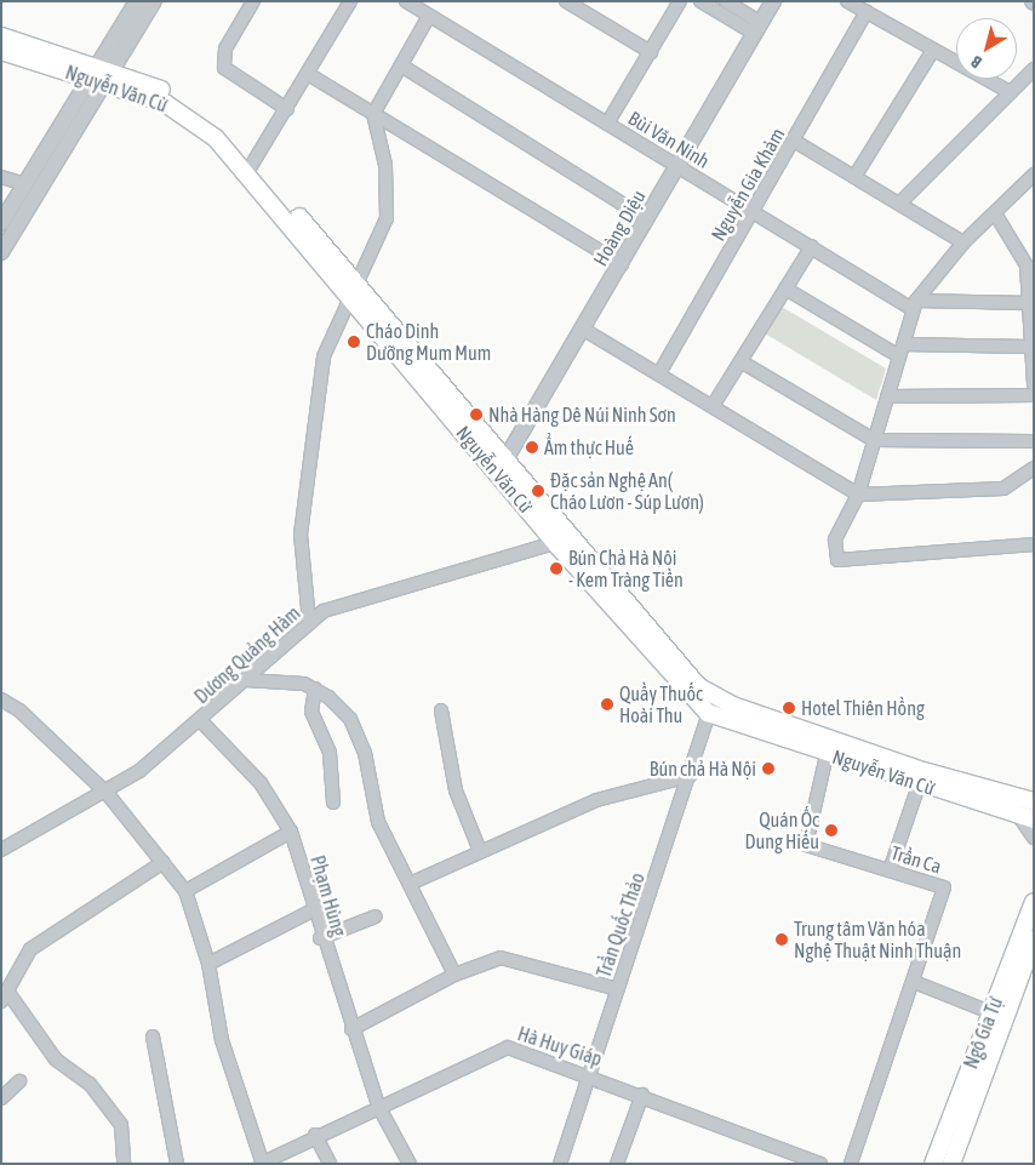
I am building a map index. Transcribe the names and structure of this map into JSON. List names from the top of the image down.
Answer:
{
  "streets": {
    "main road": ["Nguyễn Văn Cừ", "Ngô Gia Tự"],
    "street": [
      "Bùi Văn Ninh",
      "Nguyễn Gia Khảm",
      "Hoàng Diệu",
      "Dương Quảng Hàm",
      "Trần Ca",
      "Phạm Hùng",
      "Trần Quốc Thảo",
      "Hà Huy Giáp"
    ]
  },
  "crossings": [
    ["Nguyễn Văn Cừ", "Hoàng Diệu"],
    ["Nguyễn Văn Cừ", "Dương Quảng Hàm"],
    ["Nguyễn Văn Cừ", "Trần Ca"],
    ["Nguyễn Văn Cừ", "Trần Quốc Thảo"],
    ["Bùi Văn Ninh", "Nguyễn Gia Khảm"],
    ["Bùi Văn Ninh", "Hoàng Diệu"],
    ["Dương Quảng Hàm", "Phạm Hùng"],
    ["Phạm Hùng", "Hà Huy Giáp"],
    ["Trần Quốc Thảo", "Hà Huy Giáp"]
  ],
  "places": [
    "Cháo Dinh Dưỡng Mum Mum",
    "Nhà Hàng Dê Núi Ninh Sơn",
    "Ẩm thực Huế",
    "Đặc sản Nghệ An( Cháo Lươn - Súp Lươn)",
    "Bún Chả Hà Nội - Kem Tràng Tiền",
    "Quầy Thuốc Hoài Thu",
    "Hotel Thiên Hồng",
    "Bún chả Hà Nội",
    "Quán Ốc Dung Hiếu",
    "Trung tâm Văn hóa Nghệ Thuật Ninh Thuận"
  ],
  "north": "bottom left"
}
